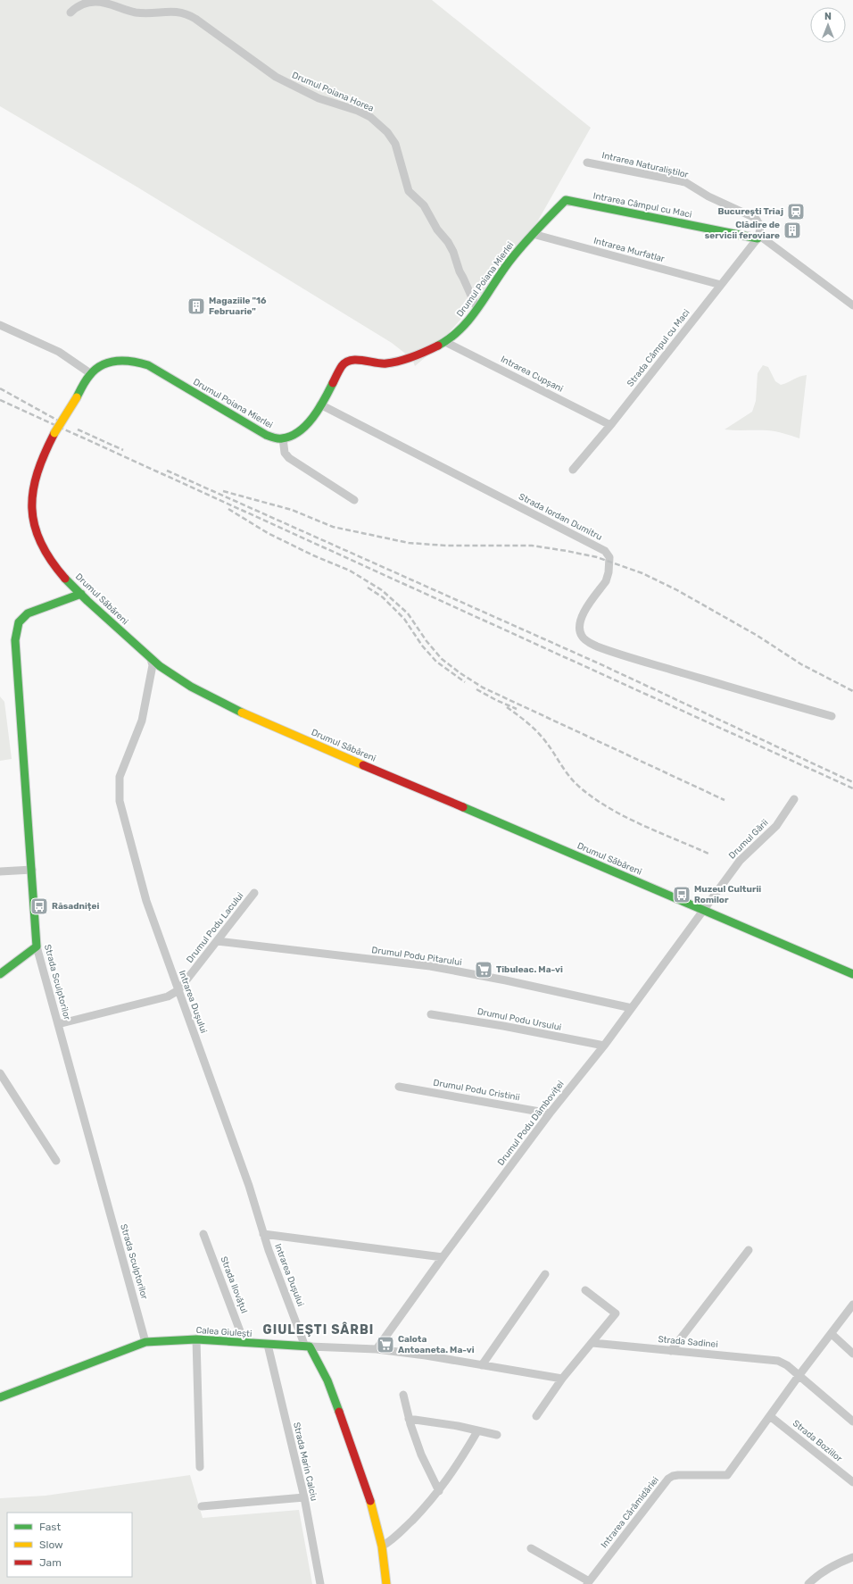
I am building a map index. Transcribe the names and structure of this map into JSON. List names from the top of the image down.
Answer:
{
  "streets": {
    "main road": [
      "Intrarea Câmpul cu Maci",
      "Drumul Poiana Mierlei",
      "Drumul Săbăreni",
      "Strada Sculptorilor",
      "Calea Giulești"
    ],
    "street": [
      "Drumul Poiana Horea",
      "Intrarea Naturaliștilor",
      "Intrarea Murfatlar",
      "Strada Câmpul cu Maci",
      "Intrarea Cupșani",
      "Strada Iordan Dumitru",
      "Drumul Gării",
      "Drumul Podu Lacului",
      "Drumul Podu Pitarului",
      "Intrarea Dușului",
      "Drumul Podu Ursului",
      "Drumul Podu Cristinii",
      "Drumul Podu Dâmboviței",
      "Strada Ilovățul",
      "Strada Sadinei",
      "Strada Boziilor",
      "Strada Marin Calciu",
      "Intrarea Cărămidăriei"
    ]
  },
  "crossings": [
    ["Drumul Poiana Horea", "Drumul Poiana Mierlei"],
    ["Intrarea Naturaliștilor", "Intrarea Câmpul cu Maci"],
    ["Intrarea Naturaliștilor", "Strada Câmpul cu Maci"],
    ["Intrarea Câmpul cu Maci", "Drumul Poiana Mierlei"],
    ["Intrarea Câmpul cu Maci", "Strada Câmpul cu Maci"],
    ["Intrarea Murfatlar", "Drumul Poiana Mierlei"],
    ["Intrarea Murfatlar", "Strada Câmpul cu Maci"],
    ["Drumul Poiana Mierlei", "Intrarea Cupșani"],
    ["Drumul Poiana Mierlei", "Strada Iordan Dumitru"],
    ["Drumul Poiana Mierlei", "Drumul Săbăreni"],
    ["Strada Câmpul cu Maci", "Intrarea Cupșani"],
    ["Drumul Săbăreni", "Drumul Gării"],
    ["Drumul Săbăreni", "Strada Sculptorilor"],
    ["Drumul Săbăreni", "Intrarea Dușului"],
    ["Drumul Săbăreni", "Drumul Podu Dâmboviței"],
    ["Drumul Gării", "Drumul Podu Dâmboviței"],
    ["Drumul Podu Lacului", "Drumul Podu Pitarului"],
    ["Drumul Podu Lacului", "Intrarea Dușului"],
    ["Drumul Podu Pitarului", "Drumul Podu Dâmboviței"],
    ["Strada Sculptorilor", "Calea Giulești"],
    ["Intrarea Dușului", "Calea Giulești"],
    ["Drumul Podu Ursului", "Drumul Podu Dâmboviței"],
    ["Drumul Podu Cristinii", "Drumul Podu Dâmboviței"],
    ["Strada Ilovățul", "Calea Giulești"],
    ["Calea Giulești", "Strada Marin Calciu"],
    ["Strada Sadinei", "Intrarea Cărămidăriei"],
    ["Strada Boziilor", "Intrarea Cărămidăriei"]
  ],
  "districts": ["GIULEŞTI SÂRBI"],
  "places": {
    "station": ["București Triaj"],
    "building": ["Clădire de servicii feroviare", "Magaziile \"16 Februarie\""],
    "bus stop": ["Muzeul Culturii Romilor", "Răsadniței"],
    "supermarket": ["Tibuleac. Ma-vi", "Calota Antoaneta. Ma-vi"]
  },
  "legend": ["Fast", "Slow", "Jam"],
  "north": "top"
}
